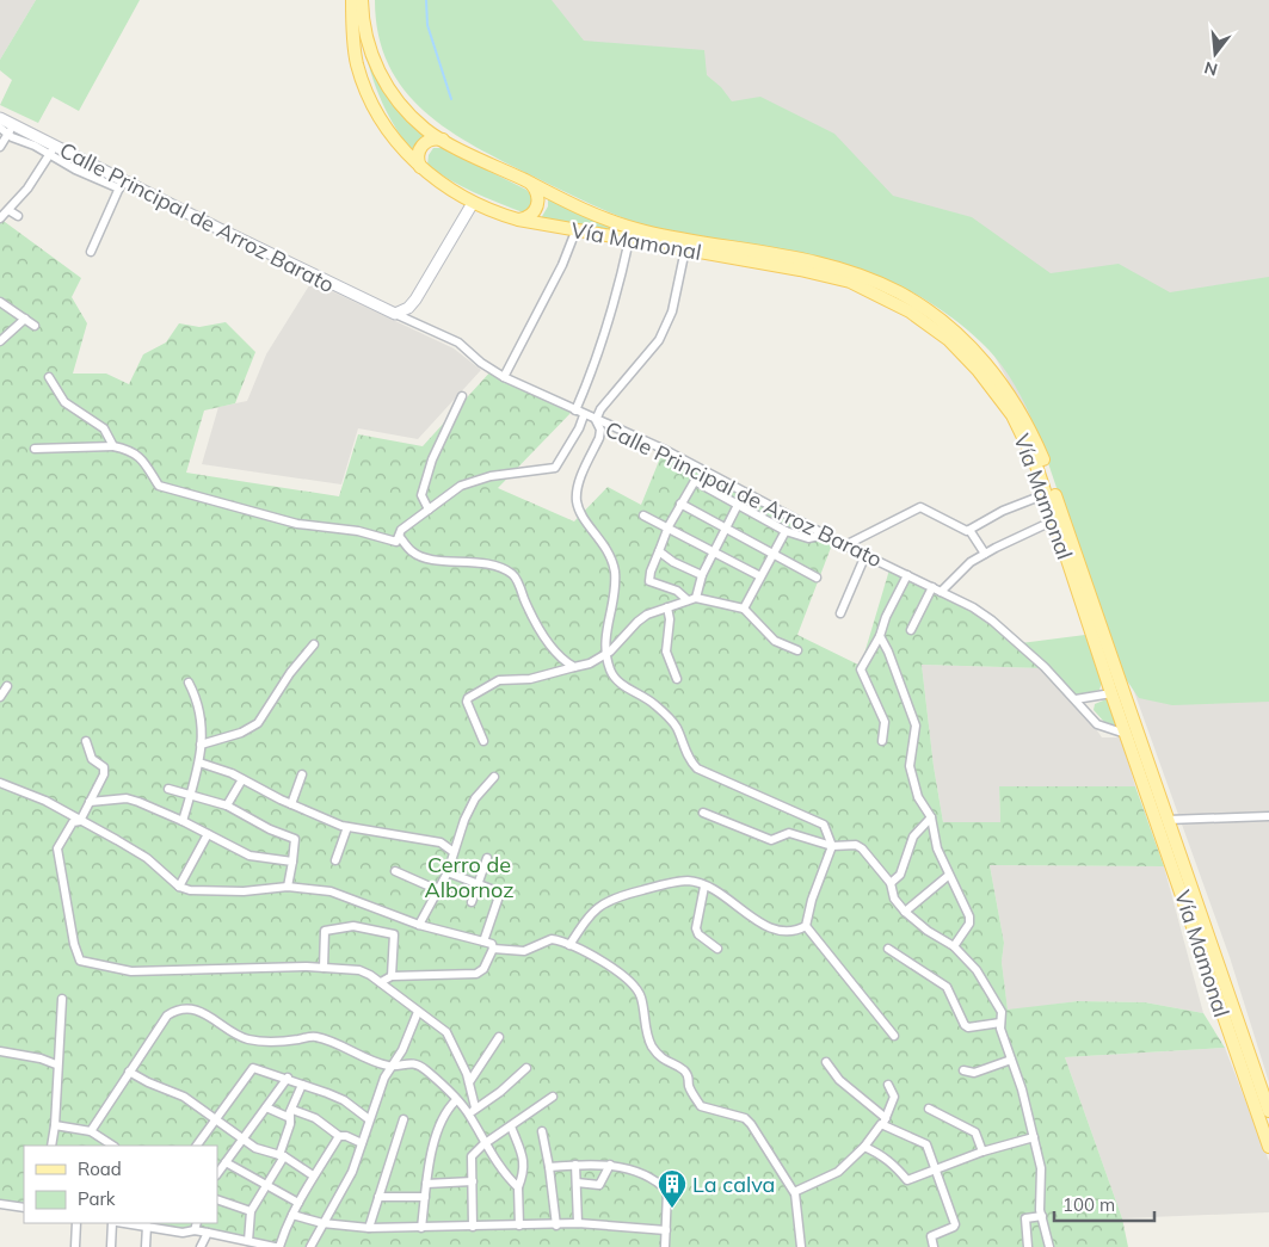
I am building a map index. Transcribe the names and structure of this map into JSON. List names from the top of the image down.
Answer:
{
  "streets": {
    "main road": ["Vía Mamonal"],
    "street": ["Calle Principal de Arroz Barato"]
  },
  "crossings": [
    ["Calle Principal de Arroz Barato", "Vía Mamonal"]
  ],
  "parks": ["Cerro de Albornoz"],
  "places": {
    "building": ["La calva"]
  },
  "legend": ["Road", "Park"],
  "scale_bar": "100 m",
  "north": "bottom"
}
